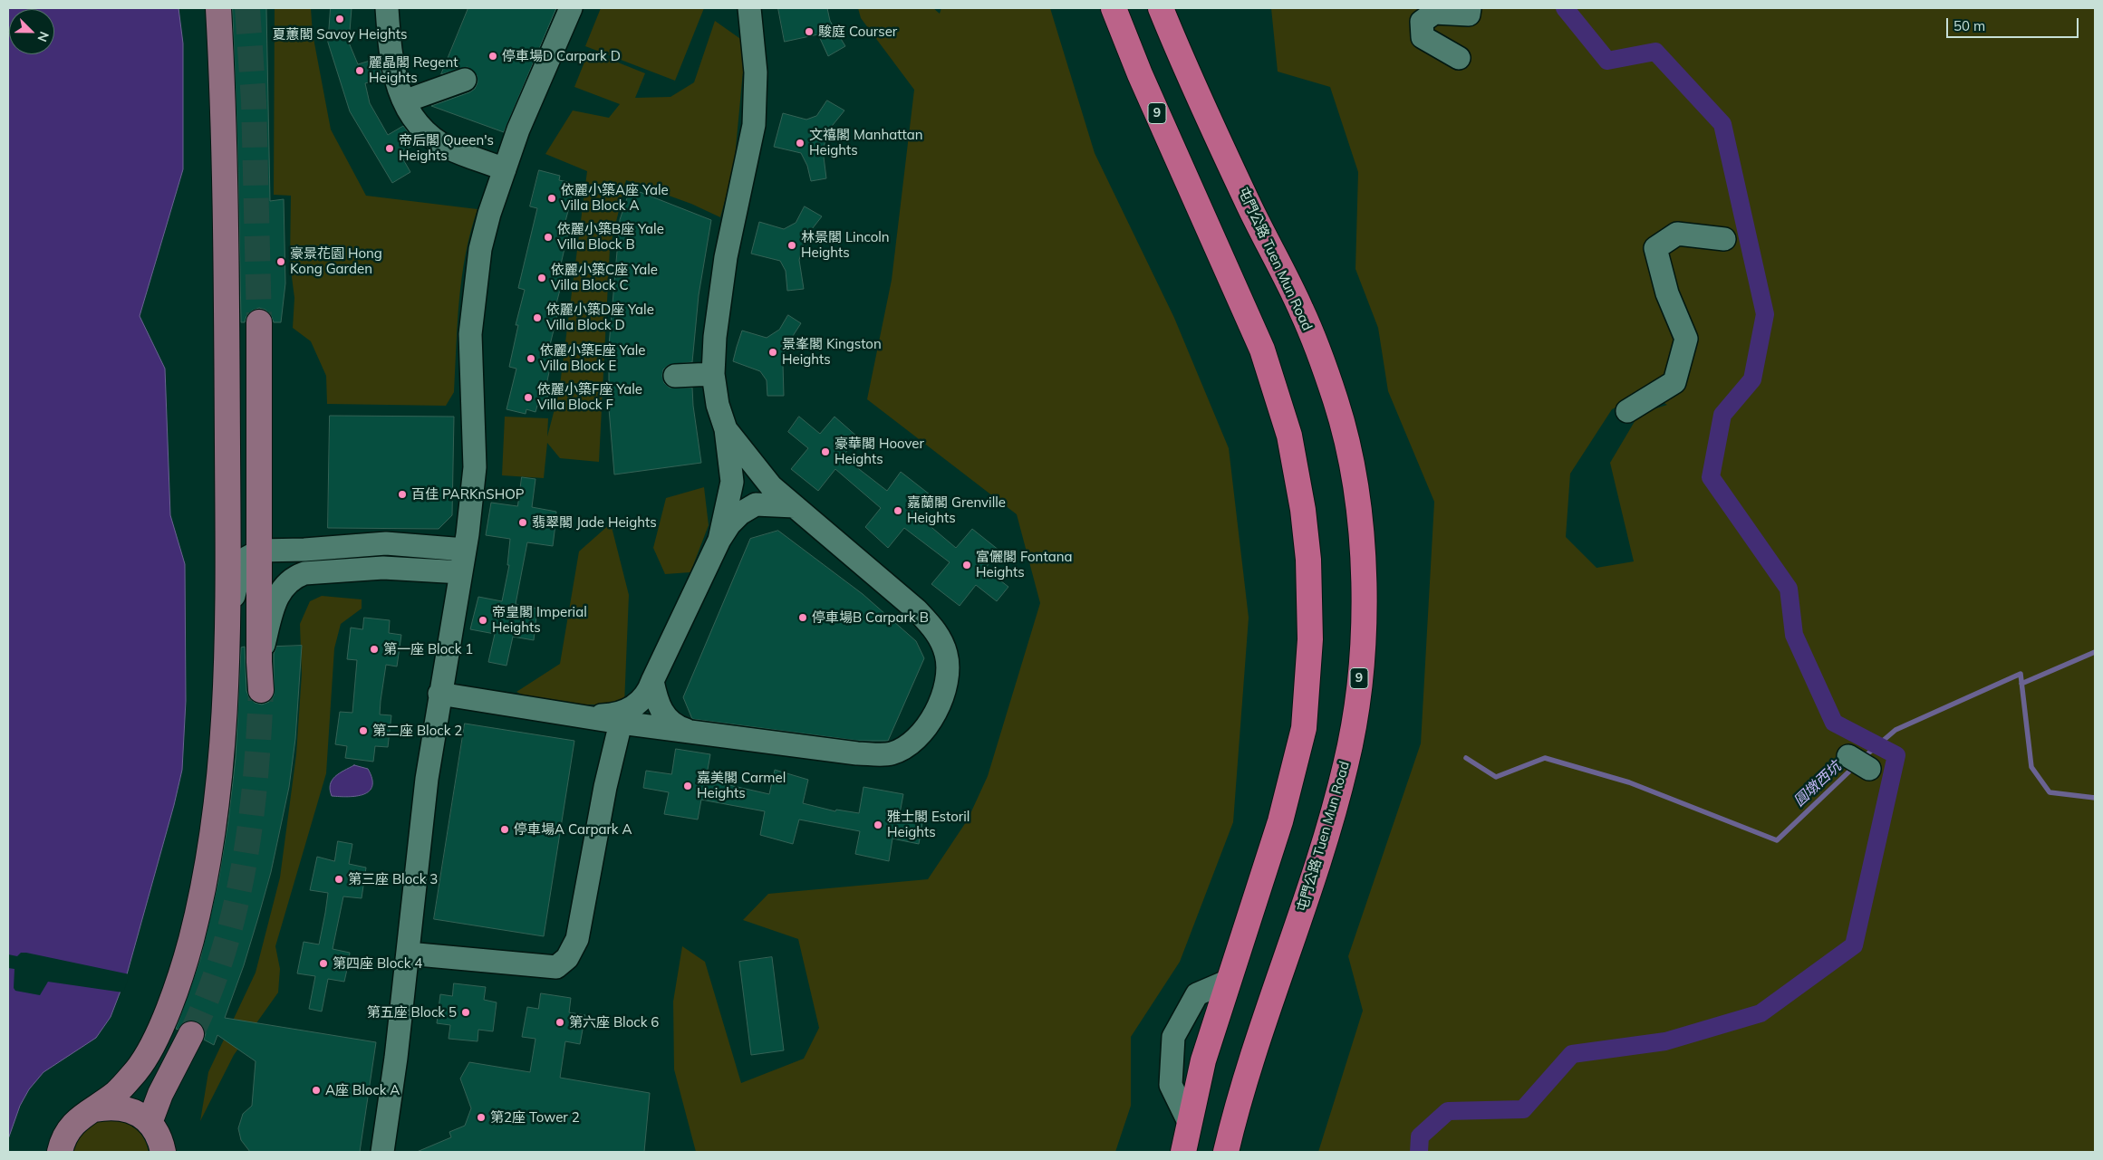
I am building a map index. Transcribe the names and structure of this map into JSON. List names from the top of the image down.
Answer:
{
  "streets": {
    "highway": ["9", "屯門公路 Tuen Mun Road"]
  },
  "water": ["圓墩西坑"],
  "places": [
    "夏蕙閣 Savoy Heights",
    "駿庭 Courser",
    "停車場D Carpark D",
    "麗晶閣 Regent Heights",
    "文禧閣 Manhattan Heights",
    "帝后閣 Queen's Heights",
    "依麗小築A座 Yale Villa Block A",
    "依麗小築B座 Yale Villa Block B",
    "林景閣 Lincoln Heights",
    "豪景花園 Hong Kong Garden",
    "依麗小築C座 Yale Villa Block C",
    "依麗小築D座 Yale Villa Block D",
    "景峯閣 Kingston Heights",
    "依麗小築E座 Yale Villa Block E",
    "依麗小築F座 Yale Villa Block F",
    "豪華閣 Hoover Heights",
    "百佳 PARKnSHOP",
    "嘉蘭閣 Grenville Heights",
    "翡翠閣 Jade Heights",
    "富儷閣 Fontana Heights",
    "停車場B Carpark B",
    "帝皇閣 Imperial Heights",
    "第一座 Block 1",
    "第二座 Block 2",
    "嘉美閣 Carmel Heights",
    "雅士閣 Estoril Heights",
    "停車場A Carpark A",
    "第三座 Block 3",
    "第四座 Block 4",
    "第五座 Block 5",
    "第六座 Block 6",
    "A座 Block A",
    "第2座 Tower 2"
  ],
  "scale_bar": "50 m",
  "north": "bottom right"
}
